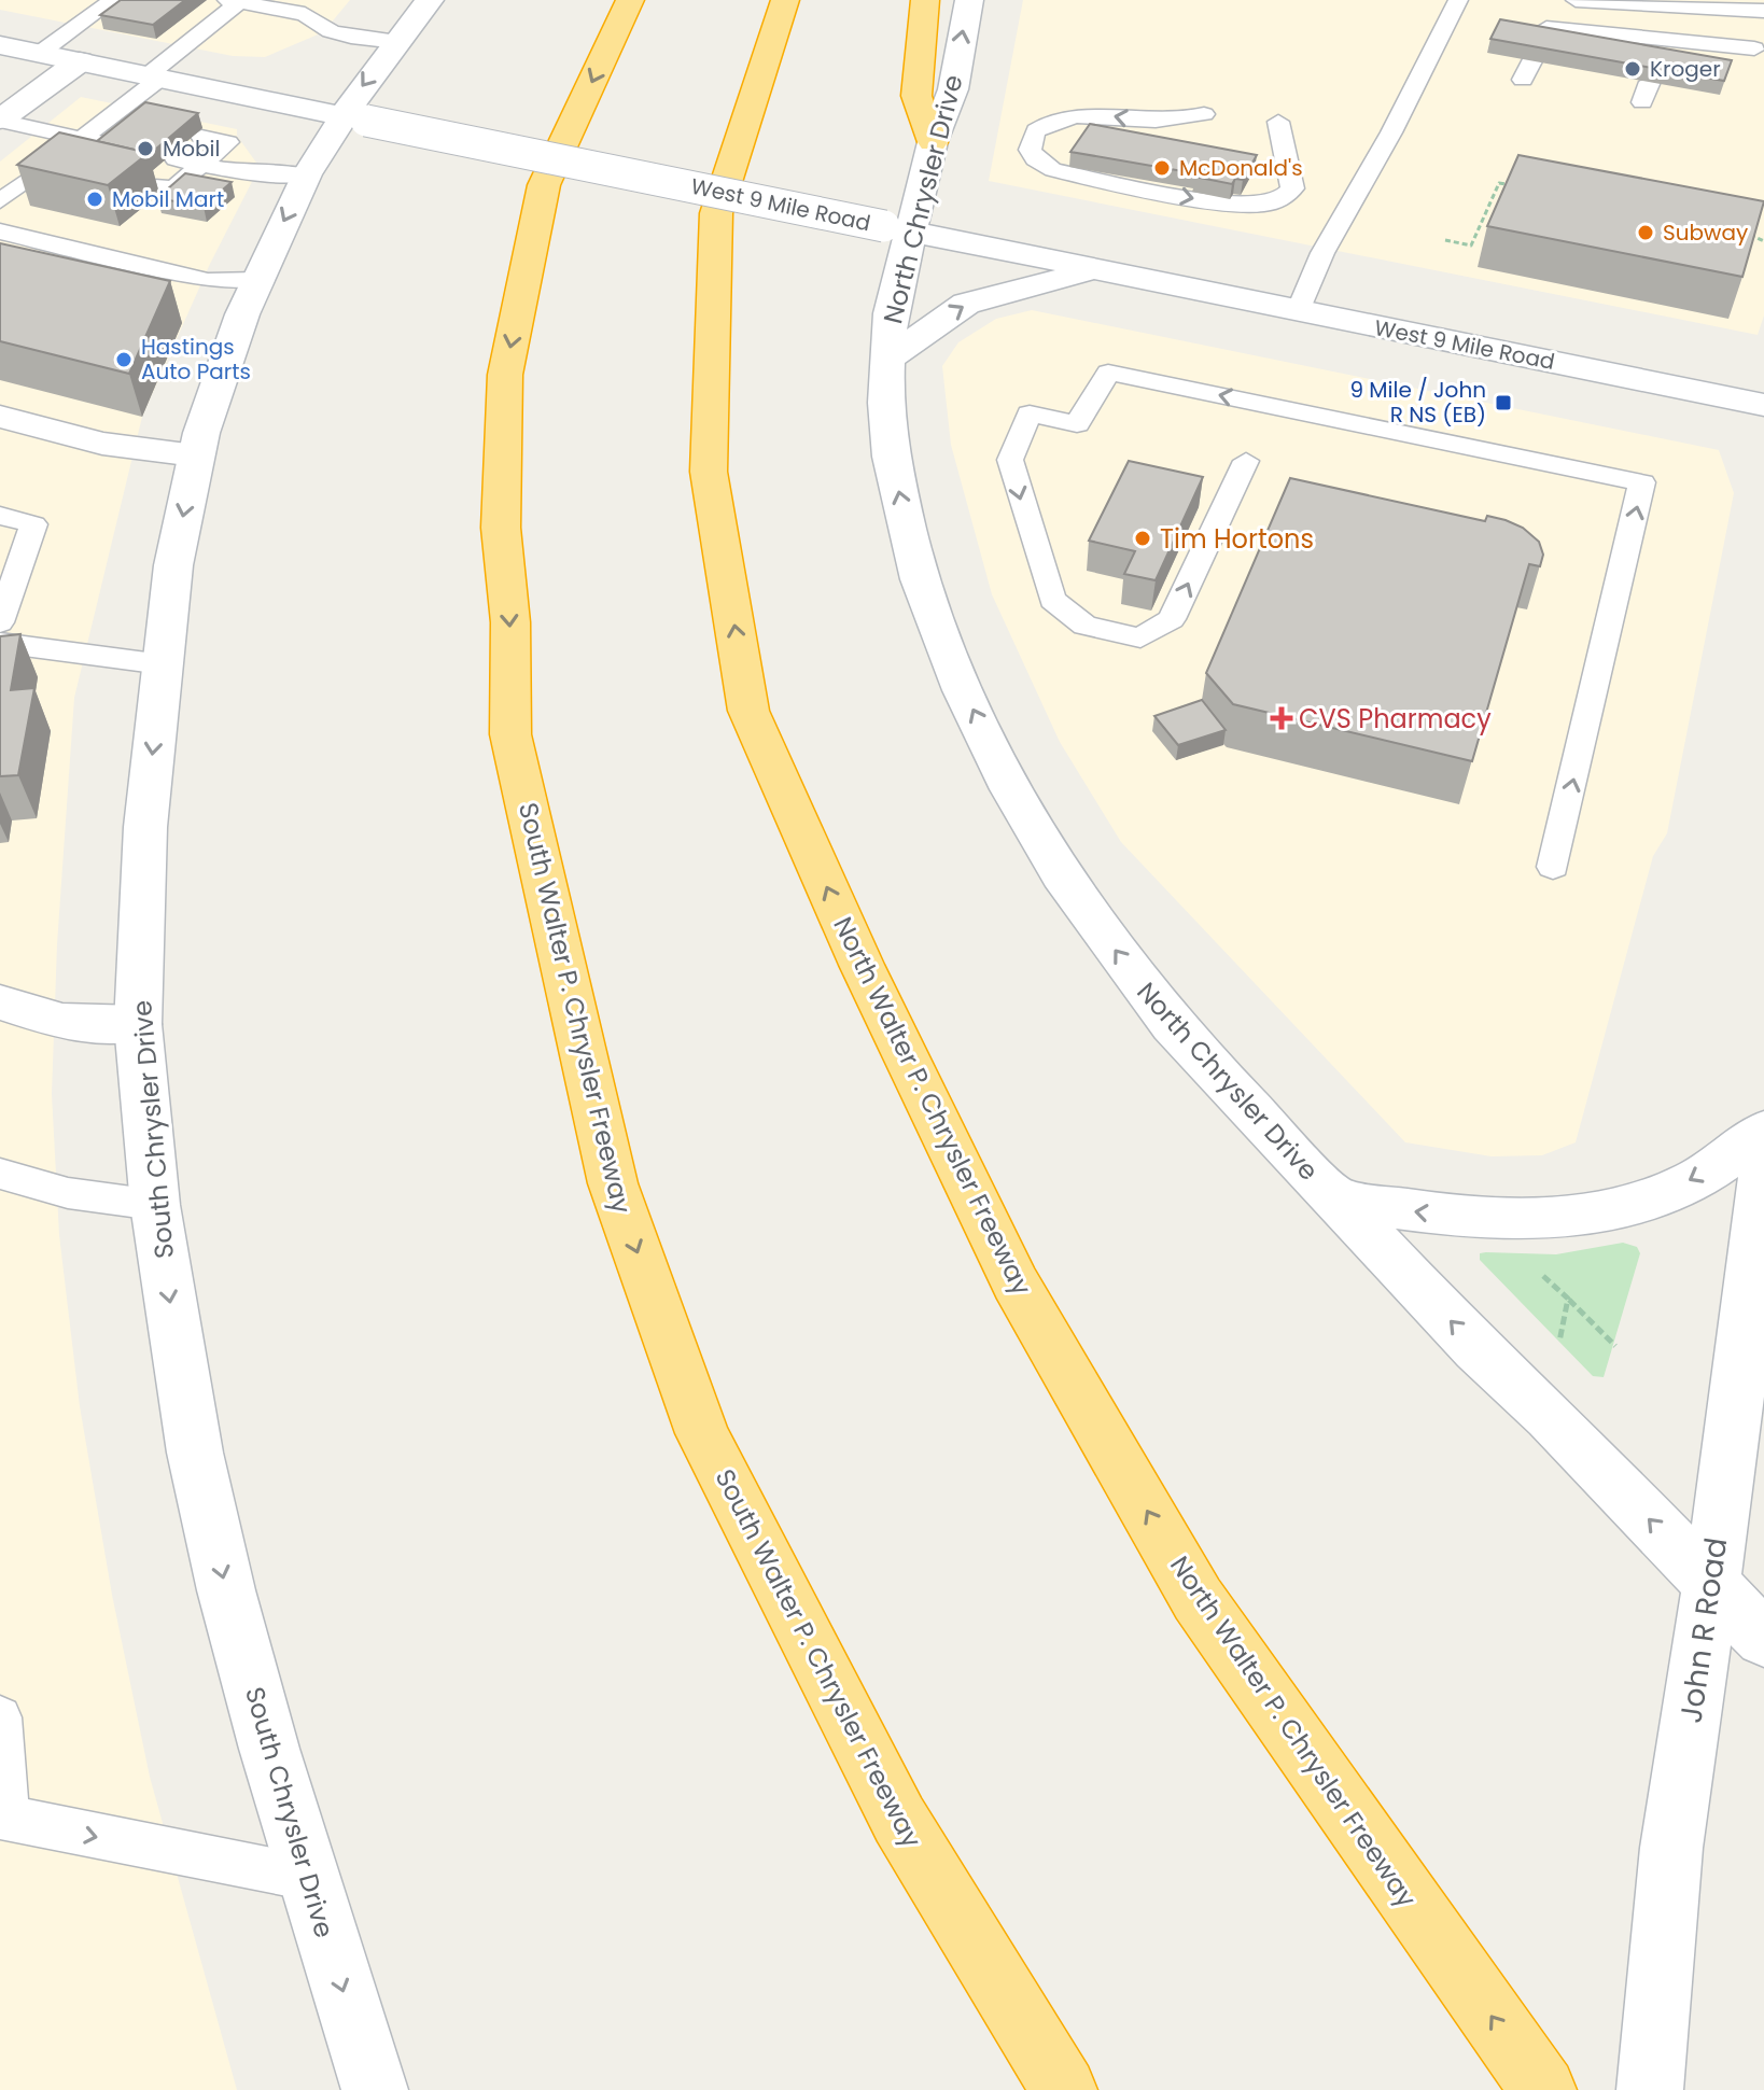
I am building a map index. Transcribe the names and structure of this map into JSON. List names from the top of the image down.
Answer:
{
  "streets": {
    "highway": ["South Walter P. Chrysler Freeway", "North Walter P. Chrysler Freeway"],
    "main road": [
      "North Chrysler Drive",
      "West 9 Mile Road",
      "South Chrysler Drive",
      "John R Road"
    ]
  },
  "crossings": [
    ["North Chrysler Drive", "West 9 Mile Road"],
    ["North Chrysler Drive", "John R Road"],
    ["West 9 Mile Road", "South Chrysler Drive"]
  ],
  "one_way": [
    "North Chrysler Drive",
    "South Walter P. Chrysler Freeway",
    "North Walter P. Chrysler Freeway",
    "South Chrysler Drive"
  ],
  "places": {
    "other": [
      "Kroger",
      "Mobil",
      "McDonald's",
      "Mobil Mart",
      "Subway",
      "Hastings Auto Parts",
      "Tim Hortons"
    ],
    "transit": ["9 Mile / John R NS (EB)"],
    "health": ["CVS Pharmacy"]
  }
}
